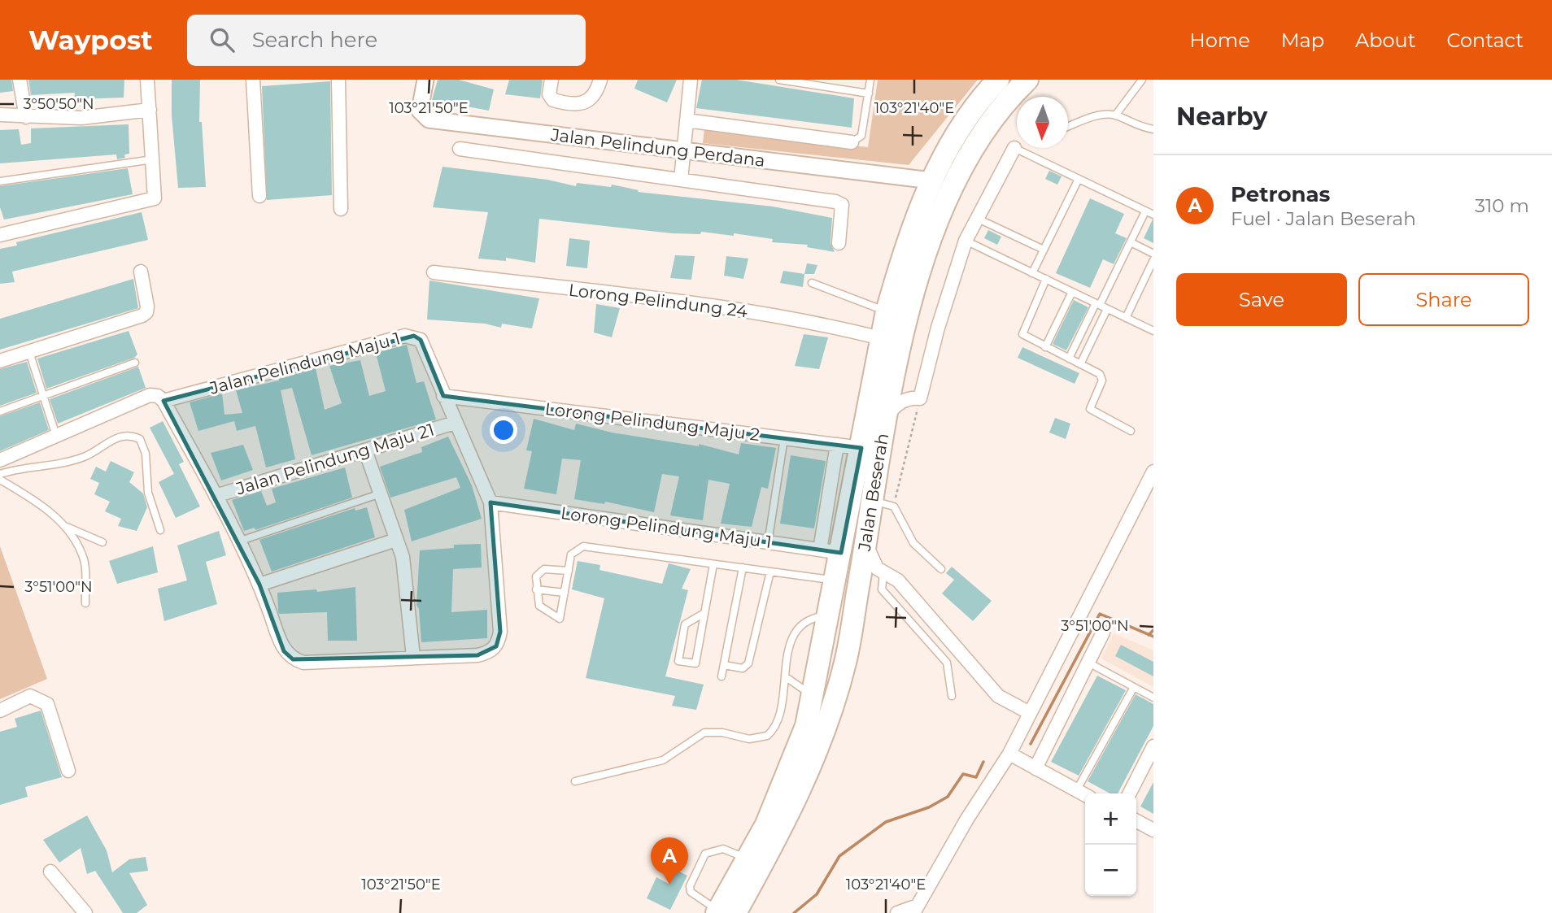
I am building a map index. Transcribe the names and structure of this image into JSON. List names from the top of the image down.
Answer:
{
  "streets": {
    "highway": ["Jalan Beserah"],
    "street": [
      "Jalan Pelindung Perdana",
      "Lorong Pelindung 24",
      "Jalan Pelindung Maju 1",
      "Lorong Pelindung Maju 2",
      "Jalan Pelindung Maju 21",
      "Lorong Pelindung Maju 1"
    ]
  },
  "crossings": [
    ["Jalan Pelindung Perdana", "Jalan Beserah"],
    ["Lorong Pelindung 24", "Jalan Beserah"],
    ["Jalan Pelindung Maju 1", "Lorong Pelindung Maju 2"],
    ["Lorong Pelindung Maju 2", "Jalan Beserah"],
    ["Jalan Beserah", "Lorong Pelindung Maju 1"]
  ],
  "north": "bottom",
  "page": {
    "header": "Waypost",
    "search": "Search here",
    "nav": [
      "Home",
      "Map",
      "About",
      "Contact"
    ],
    "heading": "Nearby",
    "list": [
      {
        "mark": "A",
        "name": "Petronas",
        "note": "Fuel · Jalan Beserah",
        "value": "310 m"
      }
    ],
    "buttons": ["Save", "Share"],
    "map_buttons": ["+", "−"],
    "pins": "A"
  },
  "coordinates": [
    "3°50'50\"N",
    "103°21'50\"E",
    "103°21'40\"E",
    "3°51'00\"N"
  ]
}
